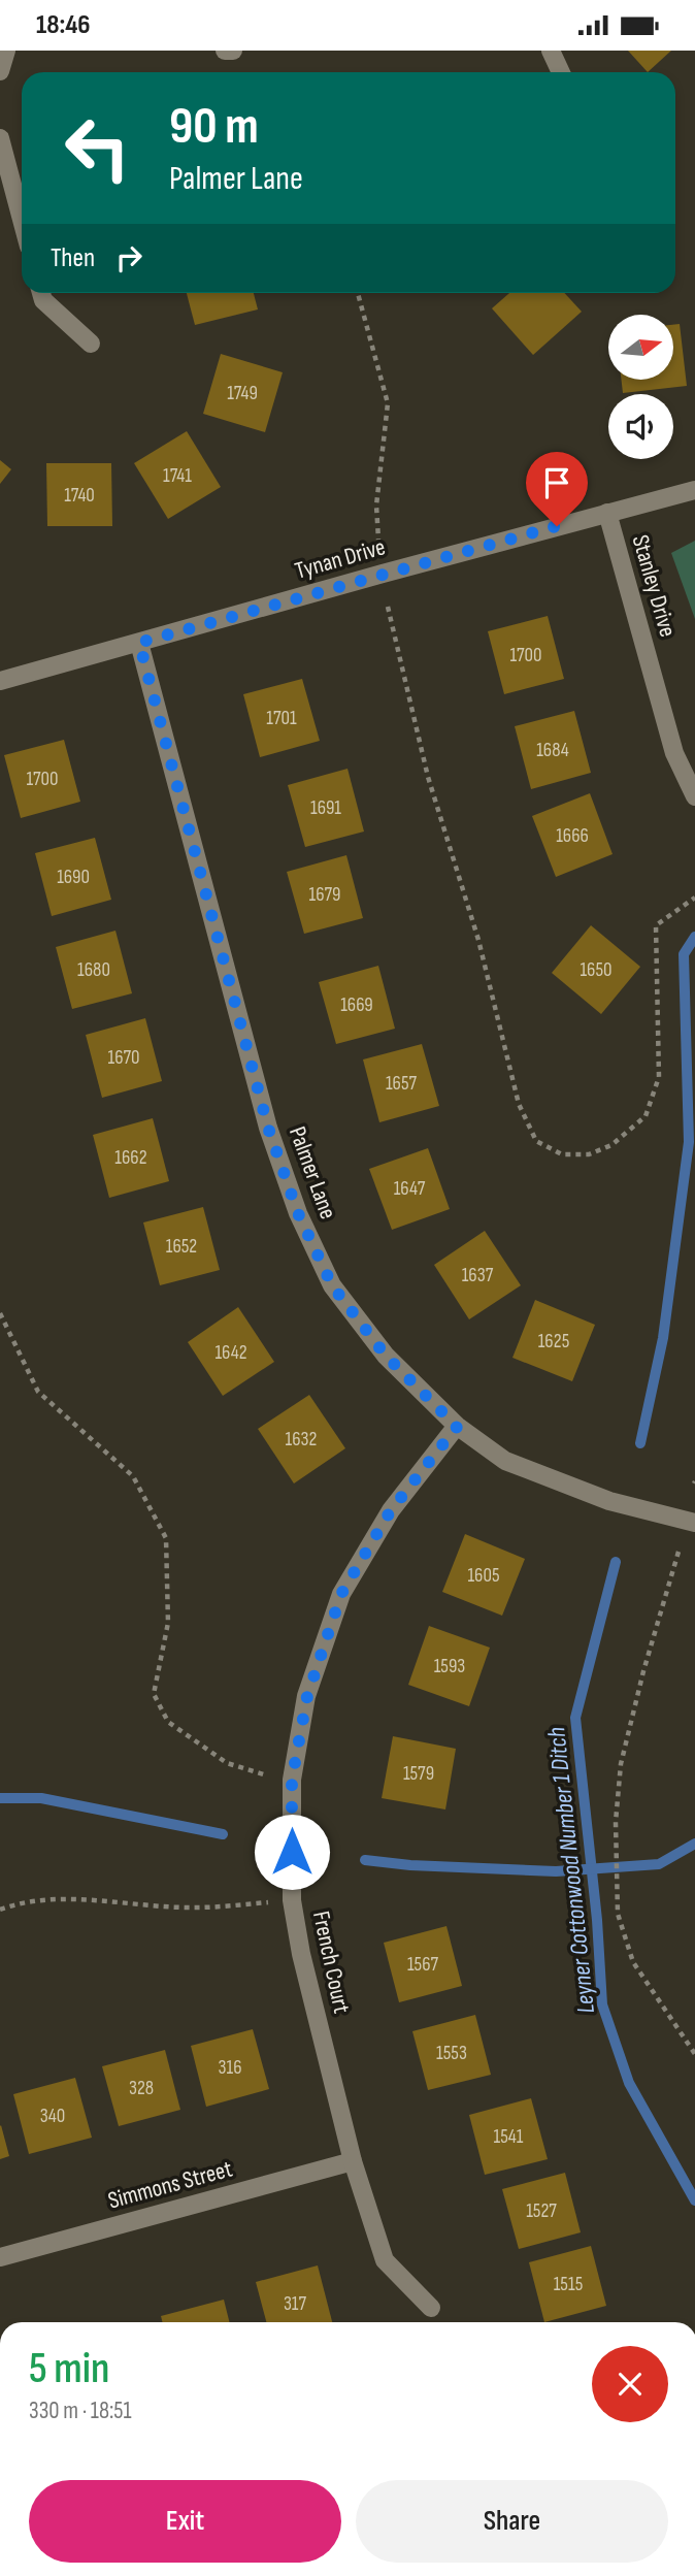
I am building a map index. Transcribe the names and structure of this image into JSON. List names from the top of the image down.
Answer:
{
  "streets": {
    "street": [
      "Tynan Drive",
      "Stanley Drive",
      "Palmer Lane",
      "French Court",
      "Simmons Street"
    ]
  },
  "crossings": [
    ["Tynan Drive", "Stanley Drive"],
    ["Tynan Drive", "Palmer Lane"],
    ["Palmer Lane", "French Court"],
    ["French Court", "Simmons Street"]
  ],
  "water": ["Leyner Cottonwood Number 1 Ditch"],
  "house_numbers": [
    "1749",
    "1741",
    "1740",
    "1700",
    "1701",
    "1684",
    "1700",
    "1691",
    "1666",
    "1690",
    "1679",
    "1680",
    "1650",
    "1669",
    "1670",
    "1657",
    "1662",
    "1647",
    "1652",
    "1637",
    "1625",
    "1642",
    "1632",
    "1605",
    "1593",
    "1579",
    "1567",
    "1553",
    "316",
    "328",
    "340",
    "1541",
    "1527",
    "1515",
    "317"
  ],
  "north": "right",
  "page": {
    "status": "18:46",
    "turn": ["90 m", "Palmer Lane"],
    "then": "Then",
    "heading": ["5 min", "330 m · 18:51"],
    "buttons": ["Exit", "Share"]
  }
}
